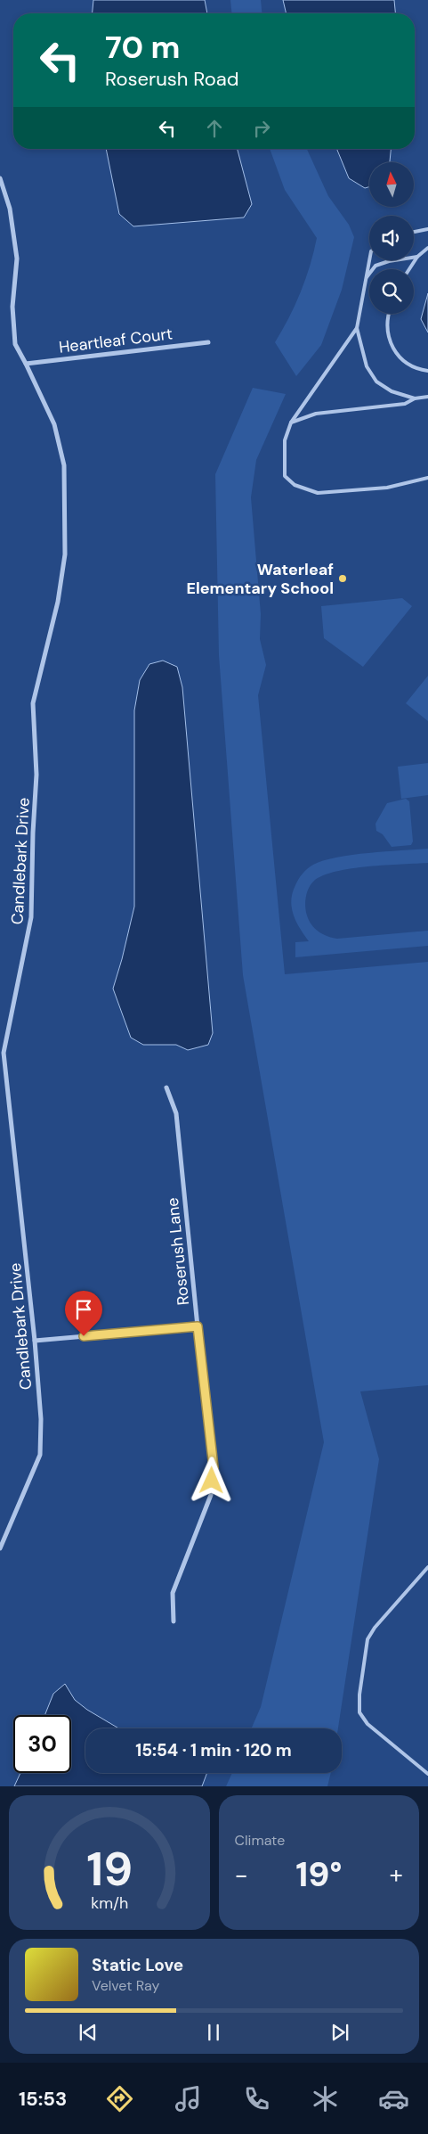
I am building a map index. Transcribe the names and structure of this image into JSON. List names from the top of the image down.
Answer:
{
  "streets": {
    "street": ["Heartleaf Court", "Candlebark Drive", "Roserush Lane"]
  },
  "crossings": [
    ["Heartleaf Court", "Candlebark Drive"]
  ],
  "places": ["Waterleaf Elementary School"],
  "north": "top",
  "page": {
    "turn": ["70 m", "Roserush Road"],
    "limit": "30",
    "trip": "15:54 · 1 min · 120 m",
    "tile": "Climate",
    "heat": ["−", "19°", "+"],
    "song": ["Static Love", "Velvet Ray"],
    "tabs": "15:53",
    "gauge": ["19", "km/h"]
  }
}
